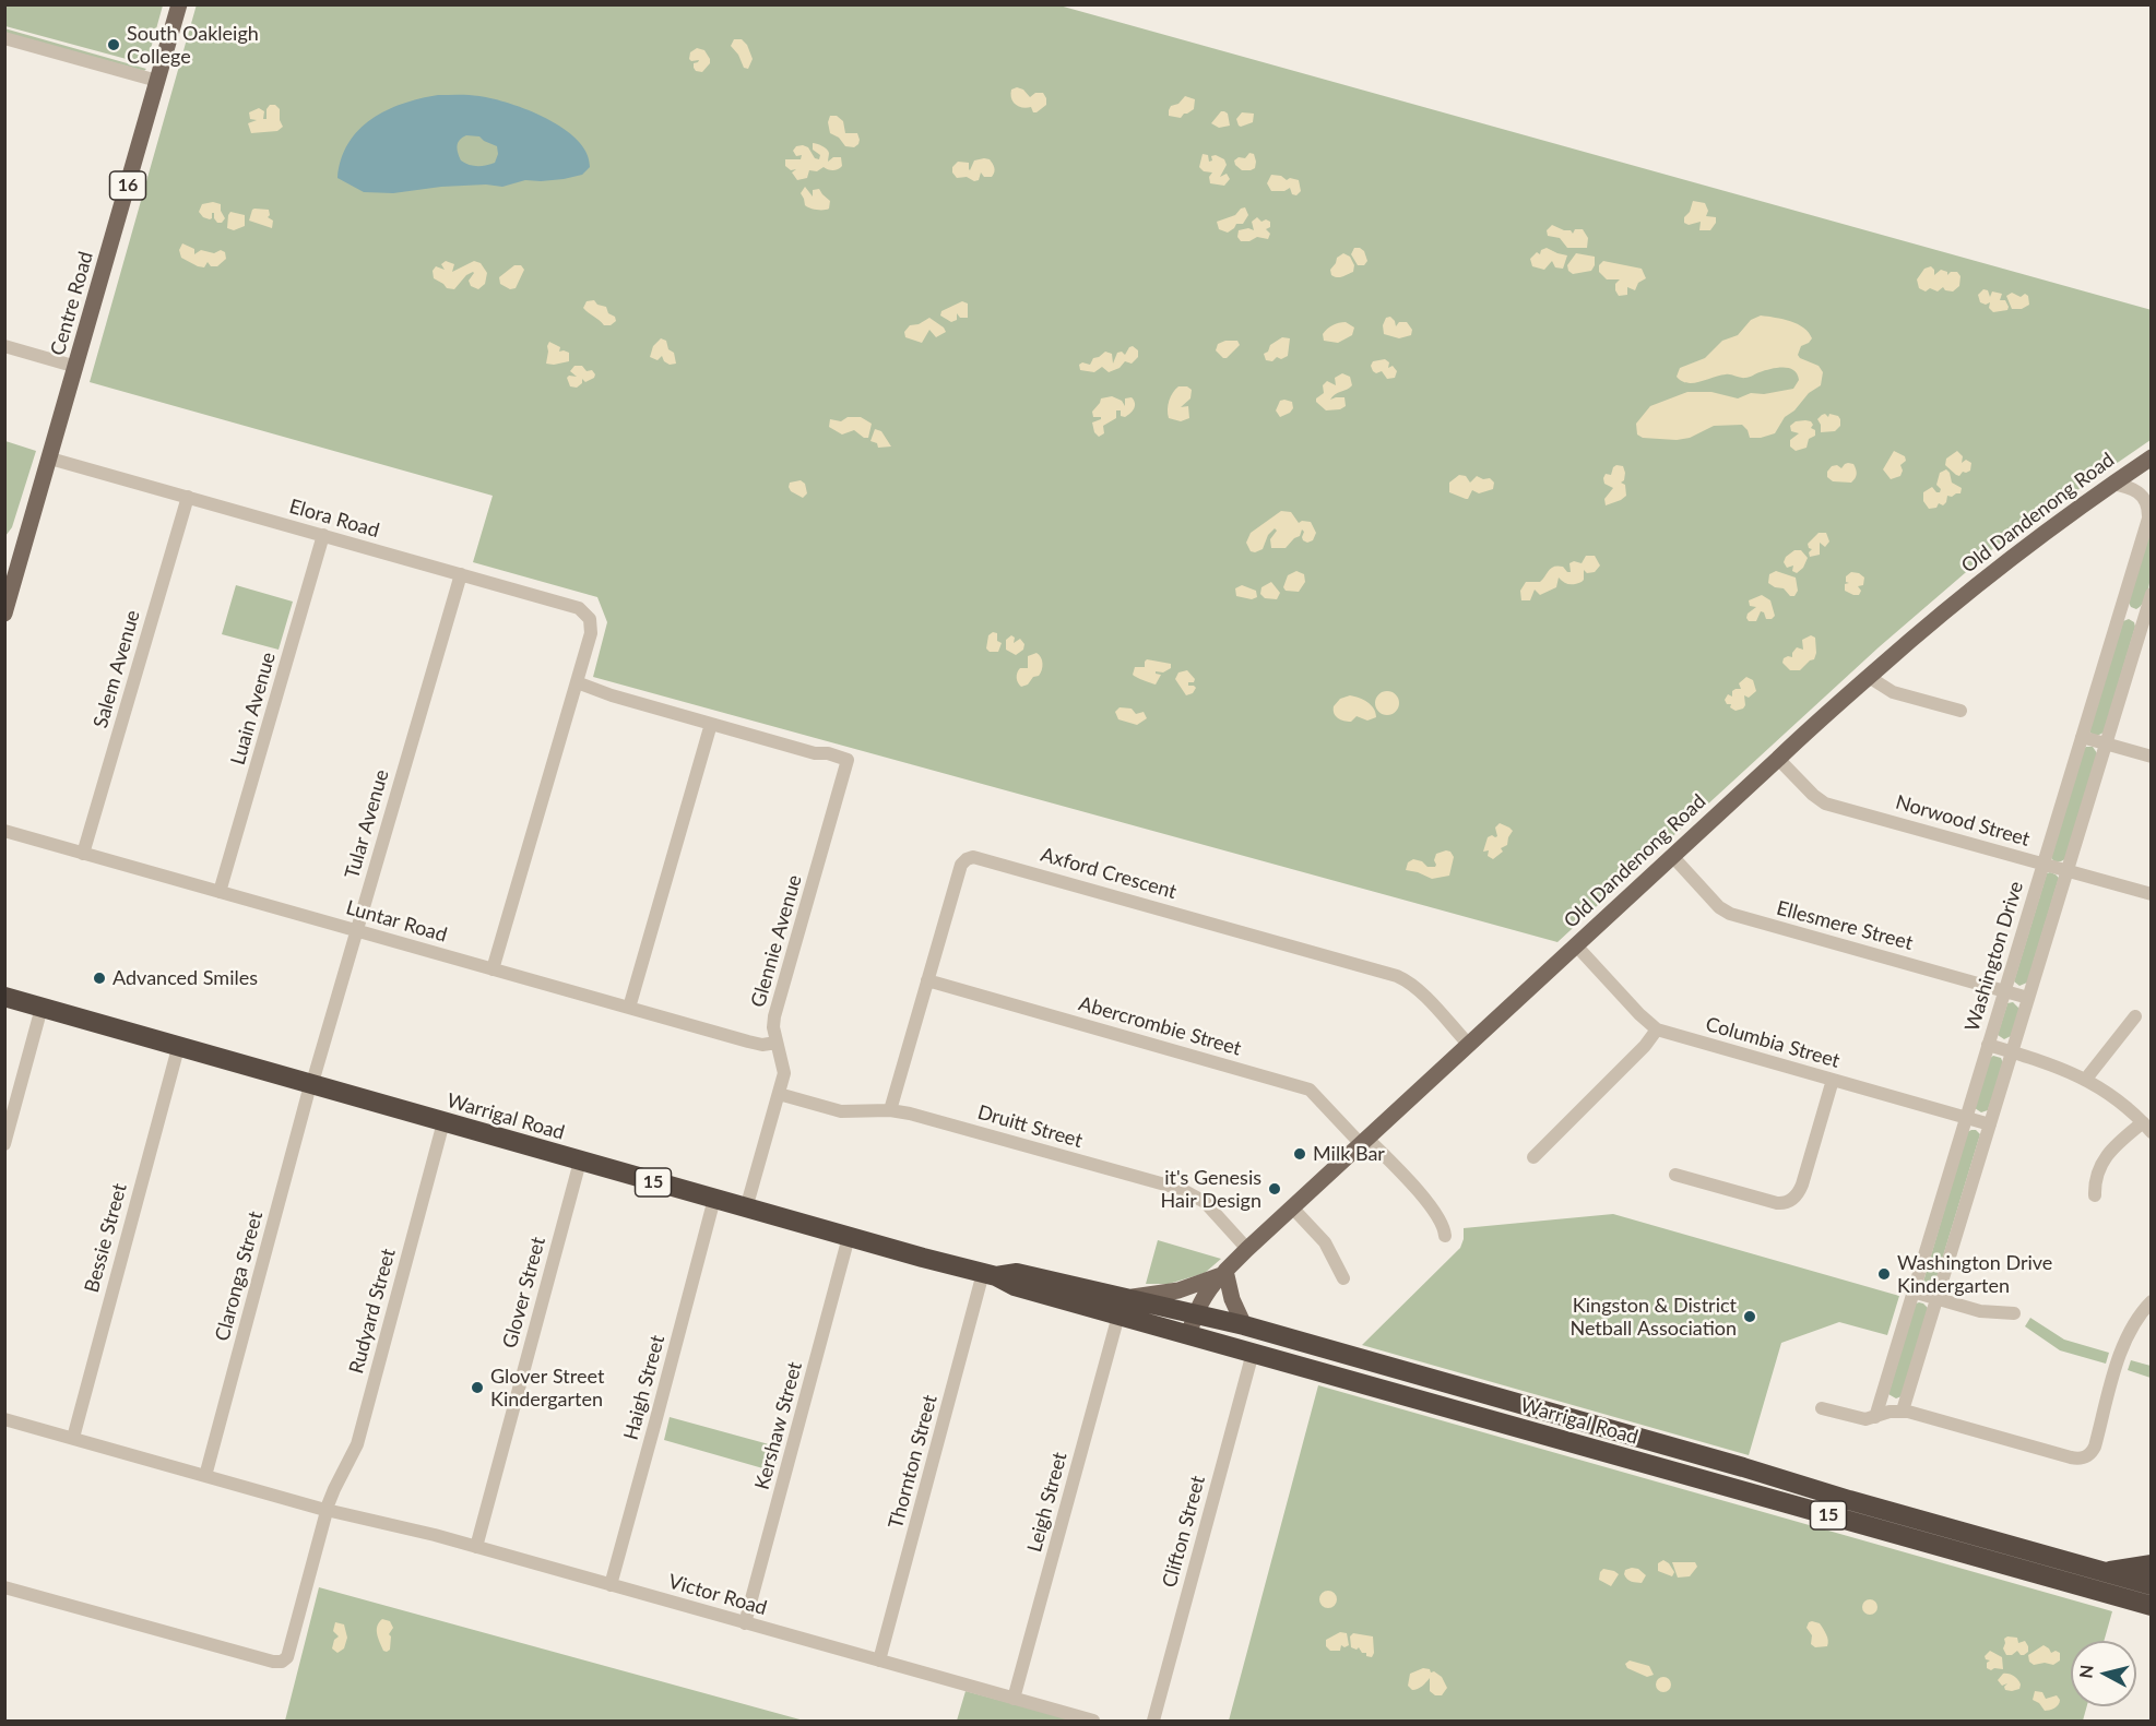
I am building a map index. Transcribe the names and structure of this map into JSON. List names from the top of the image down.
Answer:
{
  "streets": {
    "highway": ["Warrigal Road", "15"],
    "main road": ["16", "Centre Road", "Old Dandenong Road"],
    "street": [
      "Elora Road",
      "Salem Avenue",
      "Luain Avenue",
      "Norwood Street",
      "Tular Avenue",
      "Axford Crescent",
      "Luntar Road",
      "Ellesmere Street",
      "Glennie Avenue",
      "Washington Drive",
      "Abercrombie Street",
      "Columbia Street",
      "Druitt Street",
      "Bessie Street",
      "Claronga Street",
      "Glover Street",
      "Rudyard Street",
      "Haigh Street",
      "Kershaw Street",
      "Thornton Street",
      "Leigh Street",
      "Clifton Street",
      "Victor Road"
    ]
  },
  "crossings": [
    ["Centre Road", "Elora Road"],
    ["Old Dandenong Road", "Norwood Street"],
    ["Old Dandenong Road", "Axford Crescent"],
    ["Old Dandenong Road", "Ellesmere Street"],
    ["Old Dandenong Road", "Abercrombie Street"],
    ["Old Dandenong Road", "Columbia Street"],
    ["Old Dandenong Road", "Warrigal Road"],
    ["Old Dandenong Road", "Druitt Street"],
    ["Elora Road", "Salem Avenue"],
    ["Elora Road", "Luain Avenue"],
    ["Elora Road", "Tular Avenue"],
    ["Salem Avenue", "Luntar Road"],
    ["Luain Avenue", "Luntar Road"],
    ["Norwood Street", "Washington Drive"],
    ["Tular Avenue", "Luntar Road"],
    ["Tular Avenue", "Warrigal Road"],
    ["Tular Avenue", "Claronga Street"],
    ["Axford Crescent", "Abercrombie Street"],
    ["Axford Crescent", "Druitt Street"],
    ["Luntar Road", "Glennie Avenue"],
    ["Ellesmere Street", "Washington Drive"],
    ["Glennie Avenue", "Warrigal Road"],
    ["Glennie Avenue", "Druitt Street"],
    ["Washington Drive", "Columbia Street"],
    ["Warrigal Road", "Bessie Street"],
    ["Warrigal Road", "Claronga Street"],
    ["Warrigal Road", "Glover Street"],
    ["Warrigal Road", "Rudyard Street"],
    ["Warrigal Road", "Haigh Street"],
    ["Warrigal Road", "Kershaw Street"],
    ["Warrigal Road", "Thornton Street"],
    ["Warrigal Road", "Leigh Street"],
    ["Warrigal Road", "Clifton Street"],
    ["Bessie Street", "Victor Road"],
    ["Claronga Street", "Victor Road"],
    ["Glover Street", "Victor Road"],
    ["Rudyard Street", "Victor Road"],
    ["Haigh Street", "Victor Road"],
    ["Kershaw Street", "Victor Road"],
    ["Thornton Street", "Victor Road"],
    ["Leigh Street", "Victor Road"]
  ],
  "places": [
    "South Oakleigh College",
    "Advanced Smiles",
    "Milk Bar",
    "it's Genesis Hair Design",
    "Washington Drive Kindergarten",
    "Kingston & District Netball Association",
    "Glover Street Kindergarten"
  ],
  "north": "left"
}
